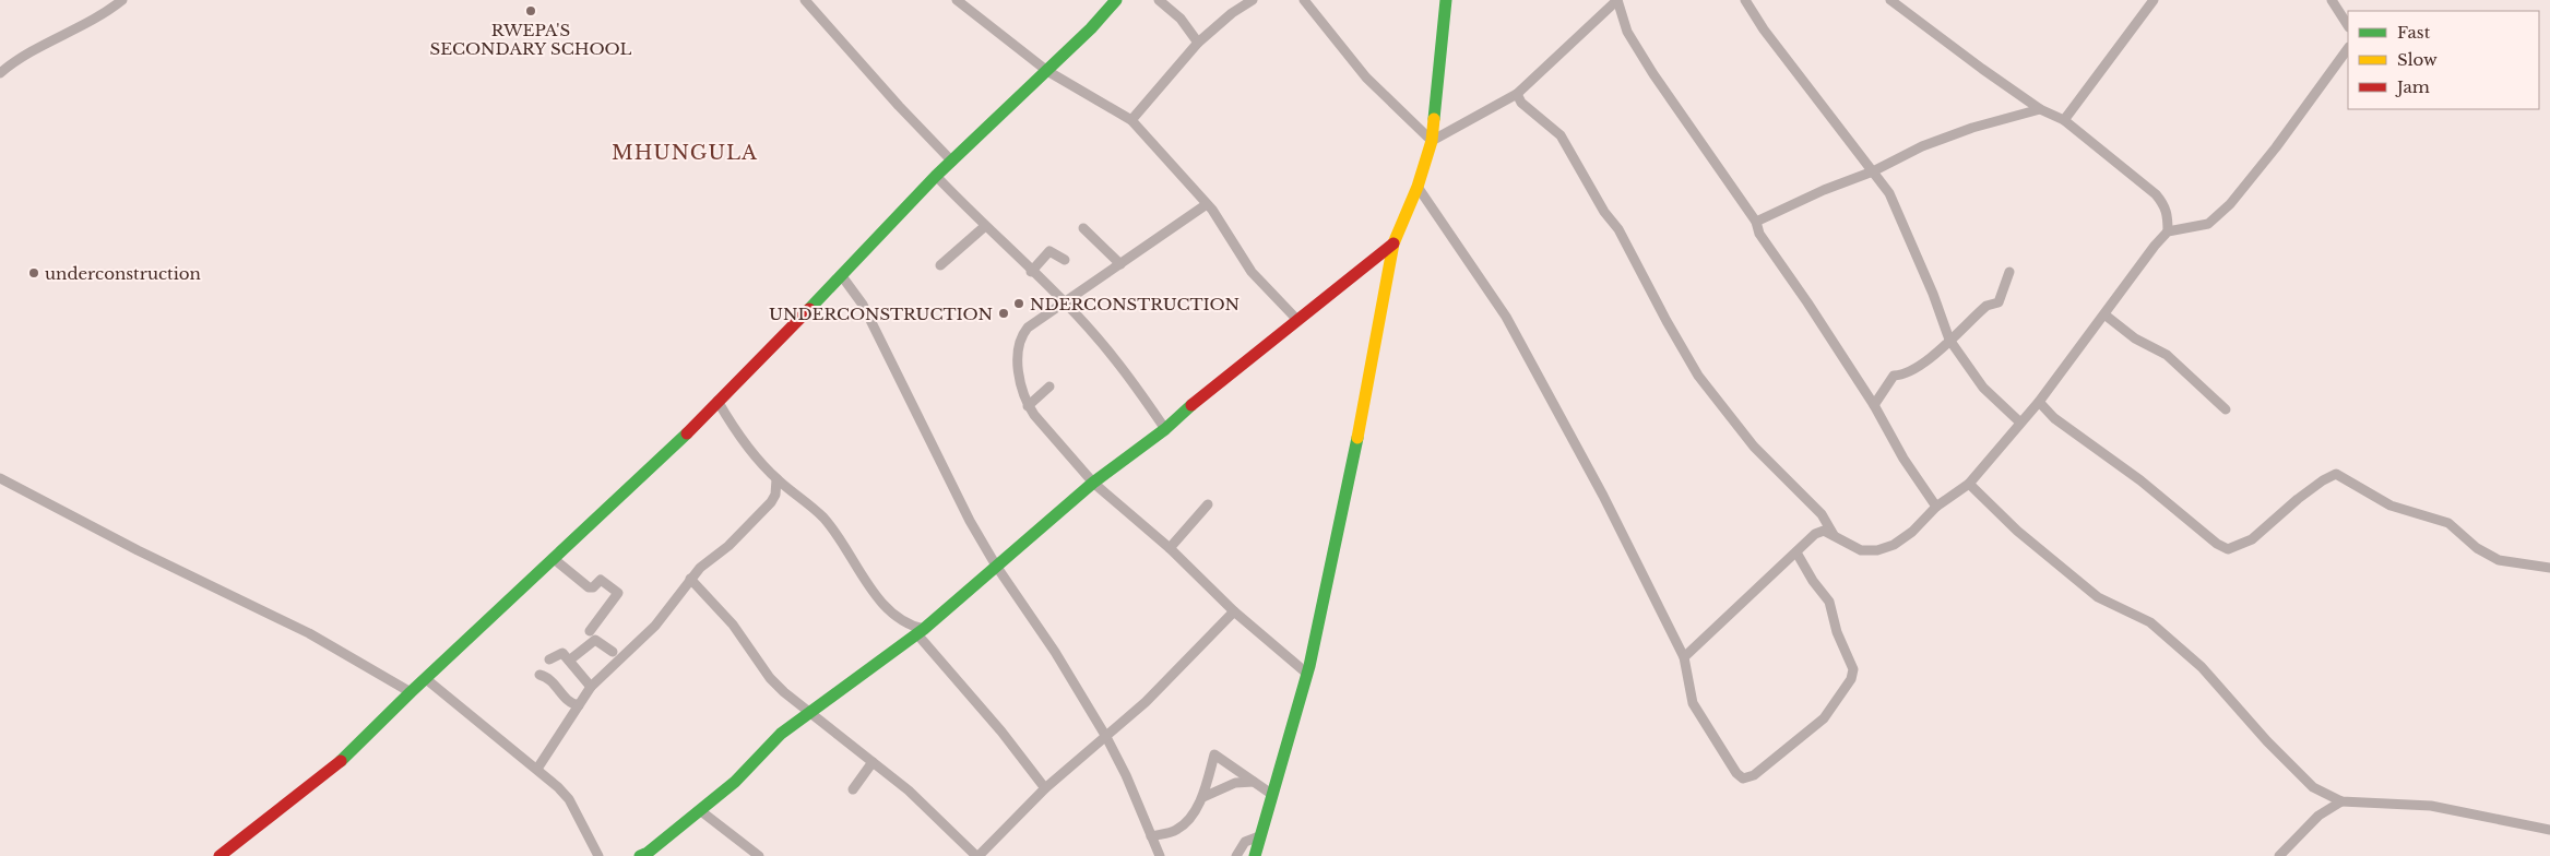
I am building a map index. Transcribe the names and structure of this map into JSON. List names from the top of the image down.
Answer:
{
  "districts": ["MHUNGULA"],
  "places": [
    "RWEPA'S SECONDARY SCHOOL",
    "underconstruction",
    "NDERCONSTRUCTION",
    "UNDERCONSTRUCTION"
  ],
  "legend": ["Fast", "Slow", "Jam"]
}
